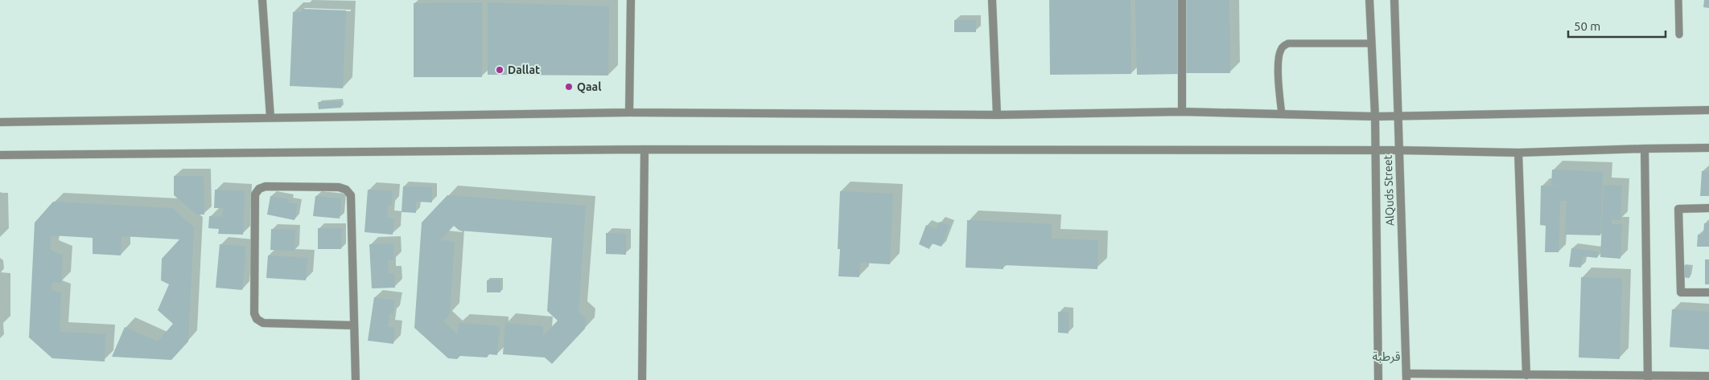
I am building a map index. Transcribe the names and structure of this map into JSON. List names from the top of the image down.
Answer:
{
  "streets": {
    "street": ["AlQuds Street"]
  },
  "districts": ["قرطبة"],
  "places": ["Dallat", "Qaal"],
  "scale_bar": "50 m"
}
